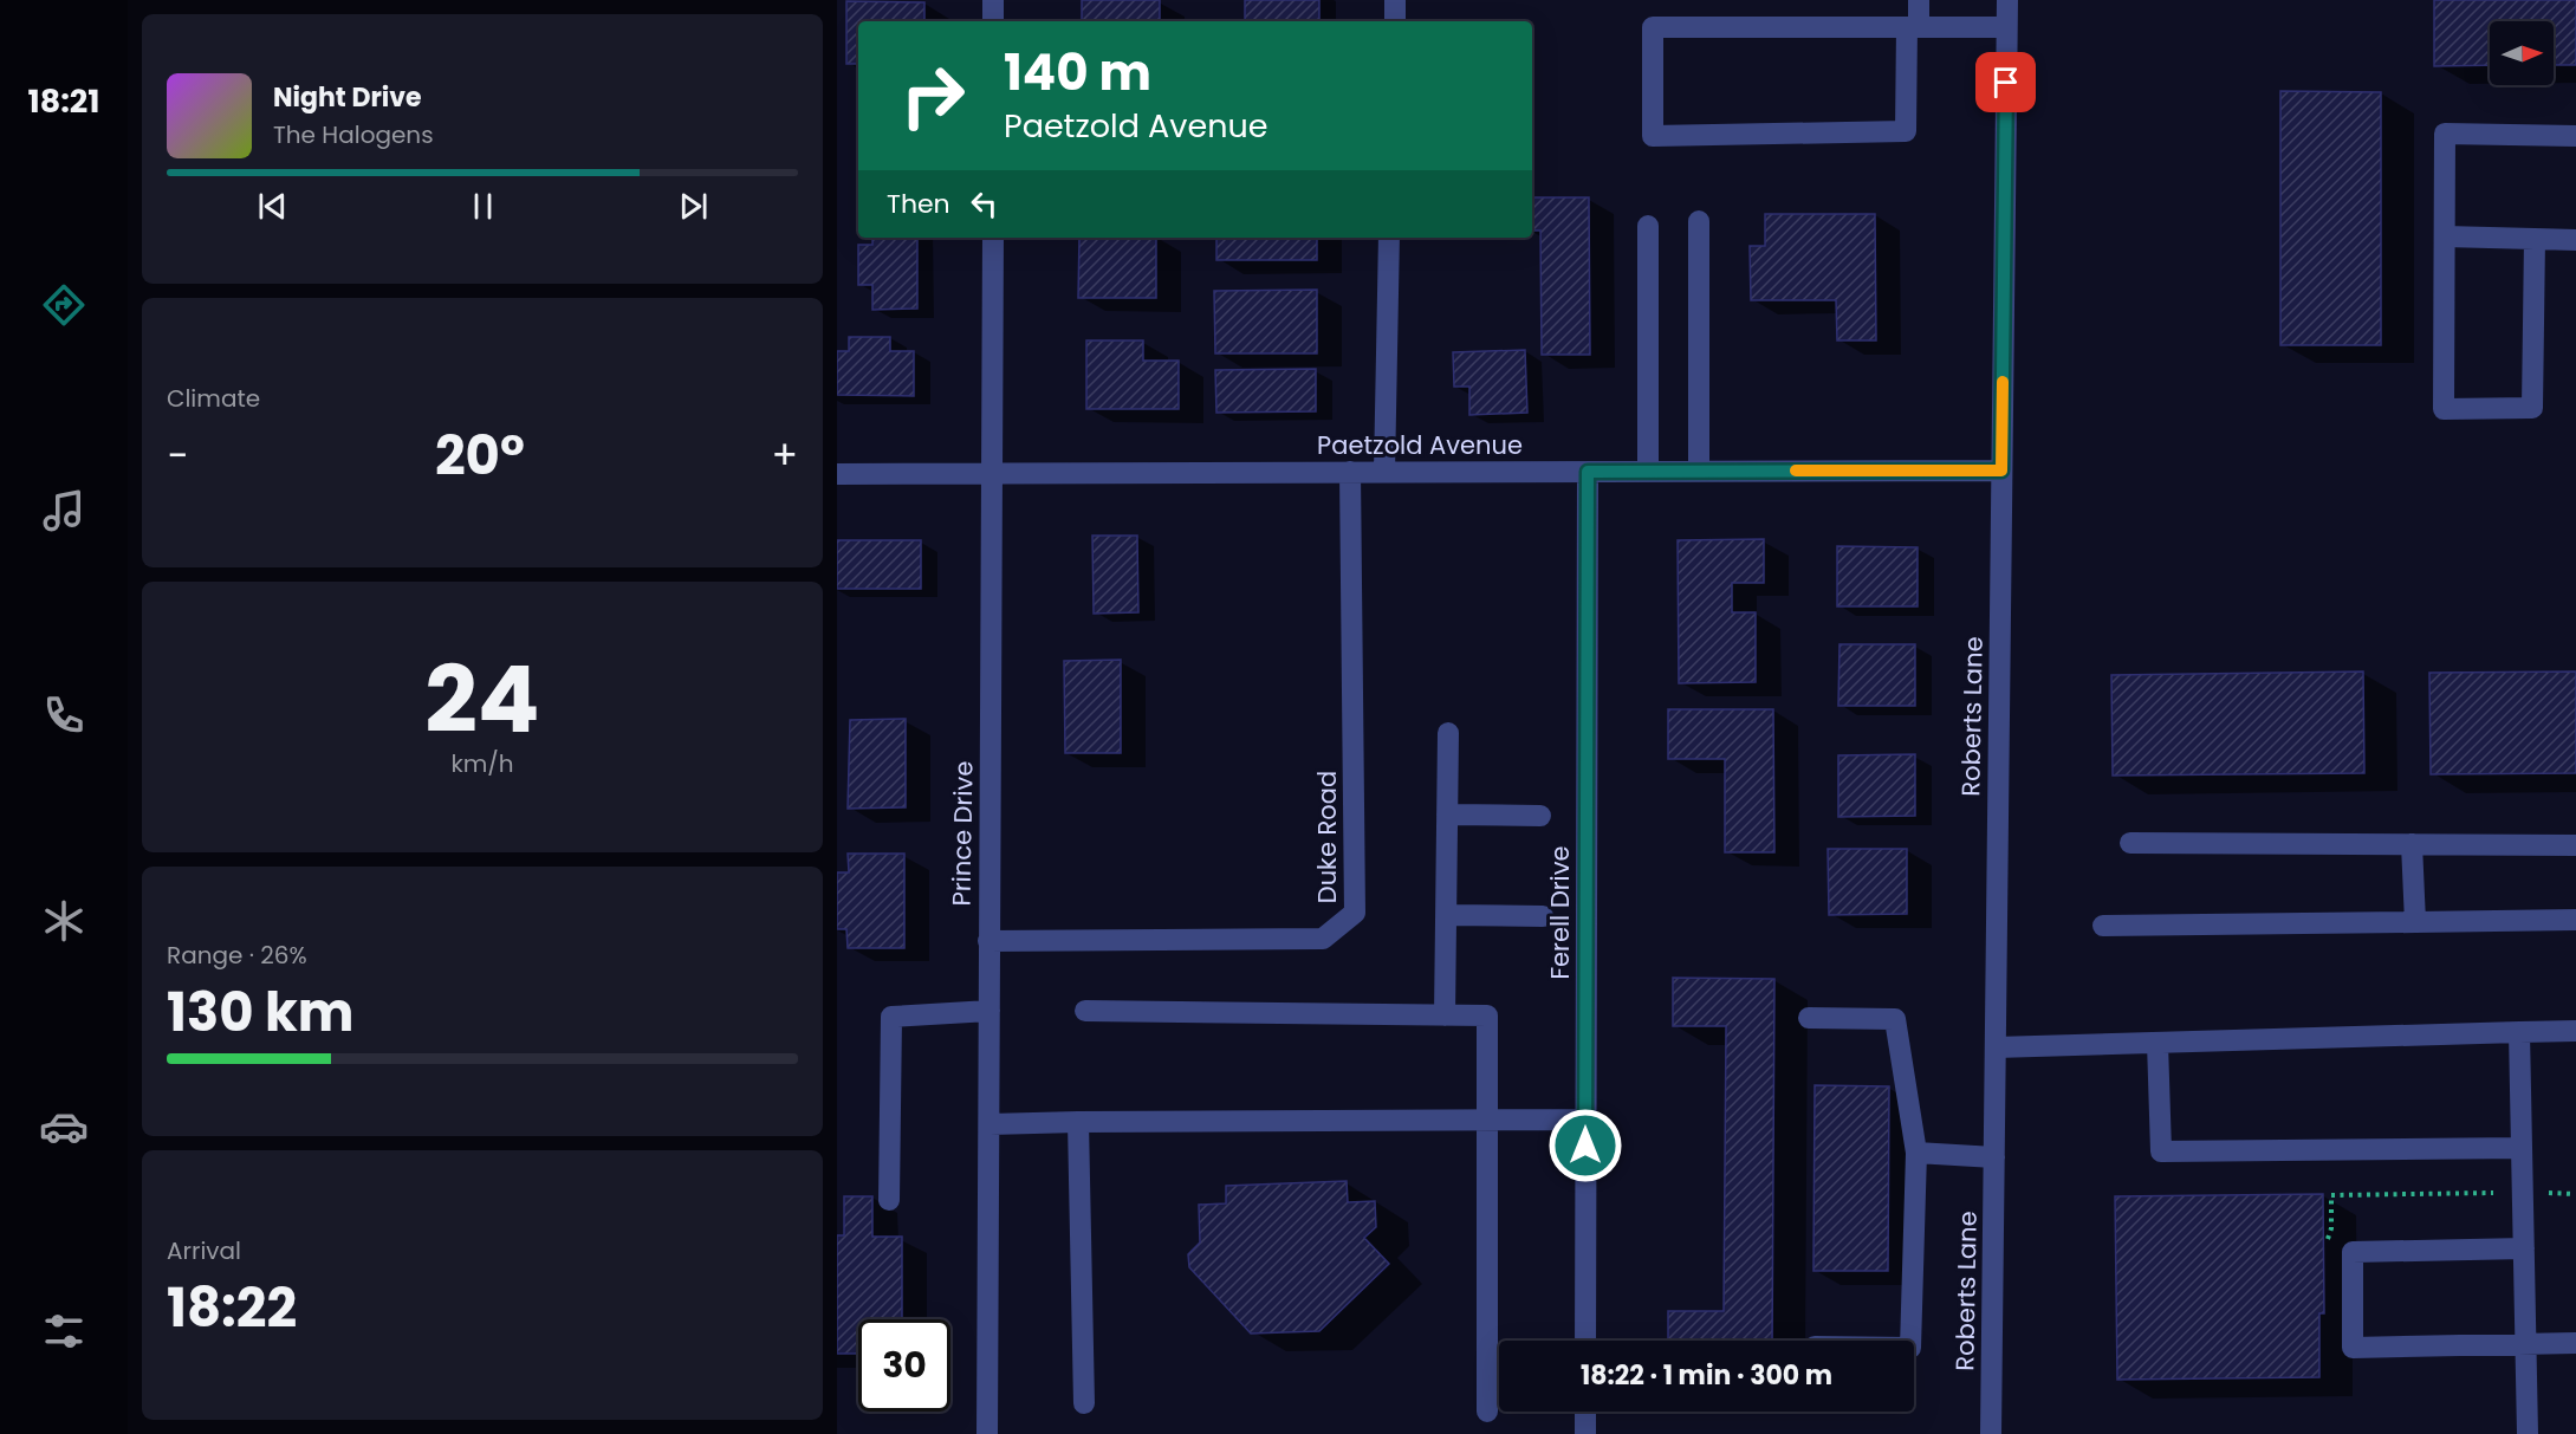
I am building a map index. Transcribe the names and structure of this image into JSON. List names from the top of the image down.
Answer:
{
  "streets": {
    "street": [
      "Paetzold Avenue",
      "Roberts Lane",
      "Prince Drive",
      "Duke Road",
      "Ferell Drive"
    ]
  },
  "crossings": [
    ["Paetzold Avenue", "Roberts Lane"],
    ["Paetzold Avenue", "Prince Drive"],
    ["Paetzold Avenue", "Duke Road"],
    ["Paetzold Avenue", "Ferell Drive"],
    ["Prince Drive", "Duke Road"]
  ],
  "north": "right",
  "page": {
    "tabs": "18:21",
    "turn": ["140 m", "Paetzold Avenue"],
    "song": ["Night Drive", "The Halogens"],
    "then": "Then",
    "tile": [
      "Climate",
      ["24", "km/h"],
      ["Range · 26%", "130 km"],
      ["Arrival", "18:22"]
    ],
    "heat": ["−", "20°", "+"],
    "limit": "30",
    "trip": "18:22 · 1 min · 300 m"
  }
}
